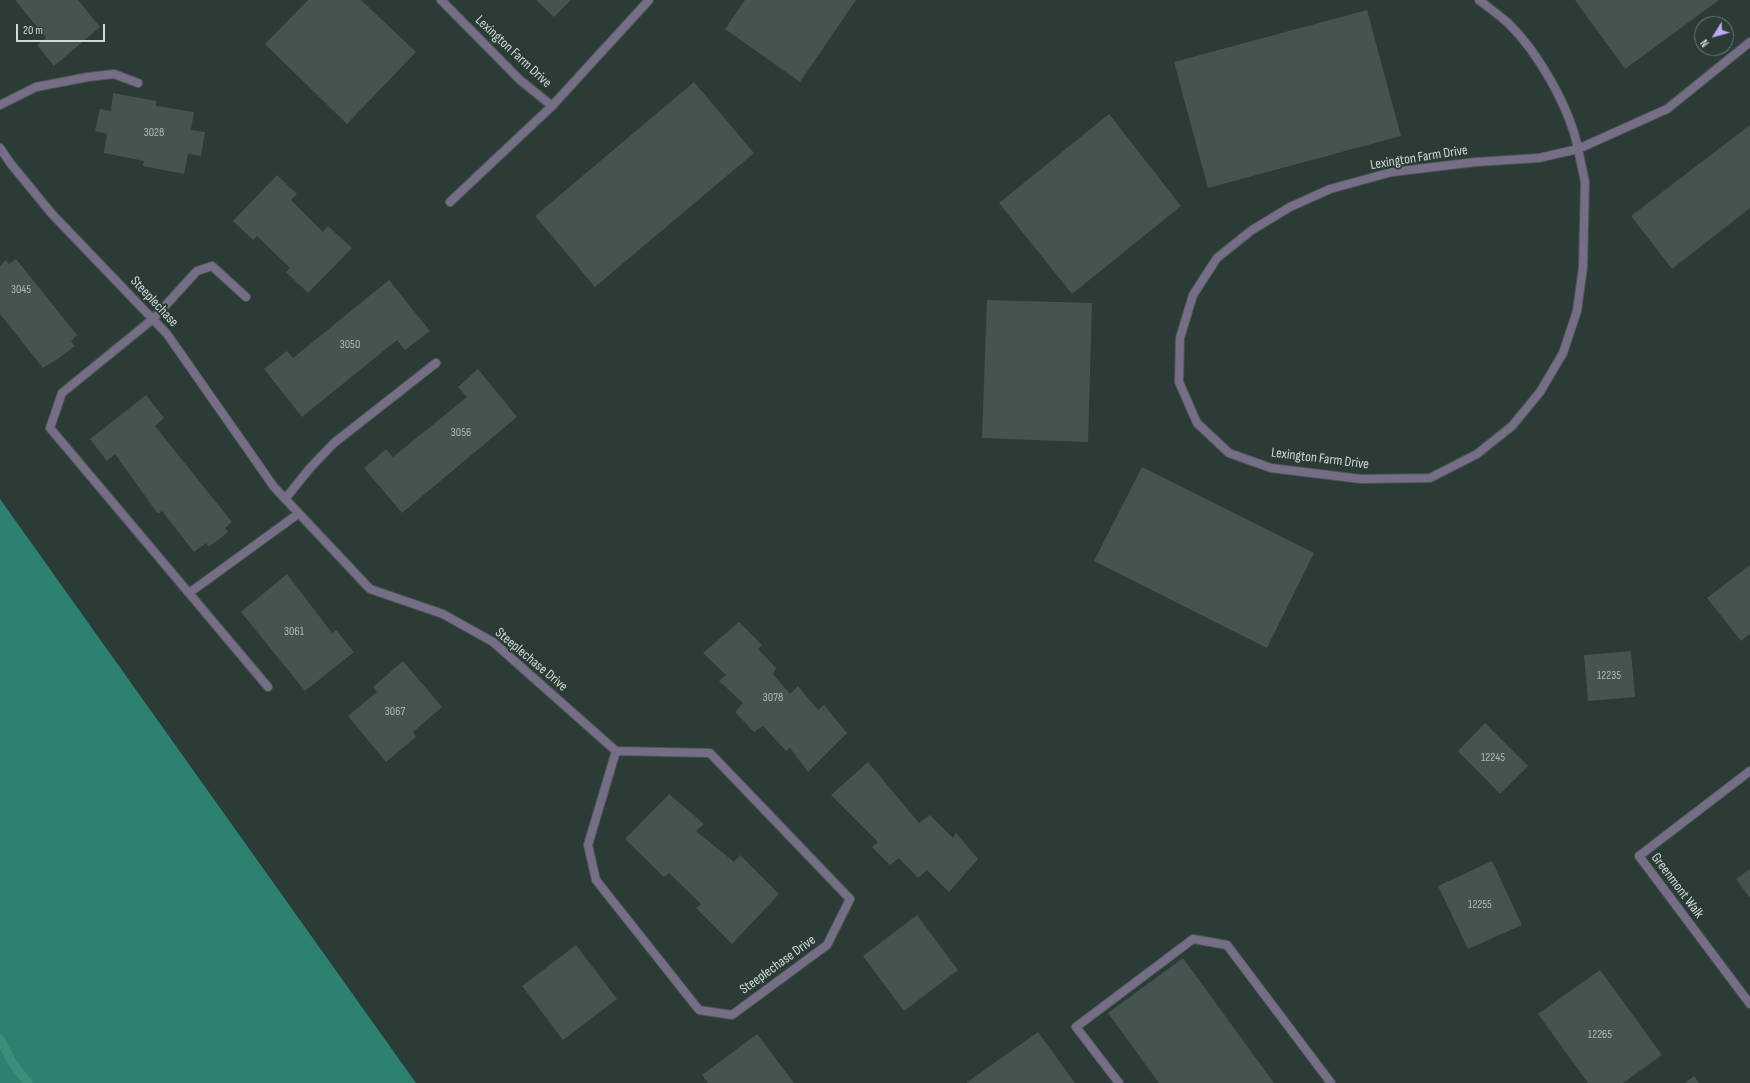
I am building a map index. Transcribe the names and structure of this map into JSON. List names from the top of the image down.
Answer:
{
  "streets": {
    "street": [
      "Lexington Farm Drive",
      "Steeplechase",
      "Steeplechase Drive",
      "Greenmont Walk"
    ]
  },
  "crossings": [
    ["Steeplechase", "Steeplechase Drive"]
  ],
  "house_numbers": [
    "3028",
    "3045",
    "3050",
    "3056",
    "3061",
    "12235",
    "3078",
    "3067",
    "12245",
    "12255",
    "12265"
  ],
  "scale_bar": "20 m",
  "north": "bottom left"
}
